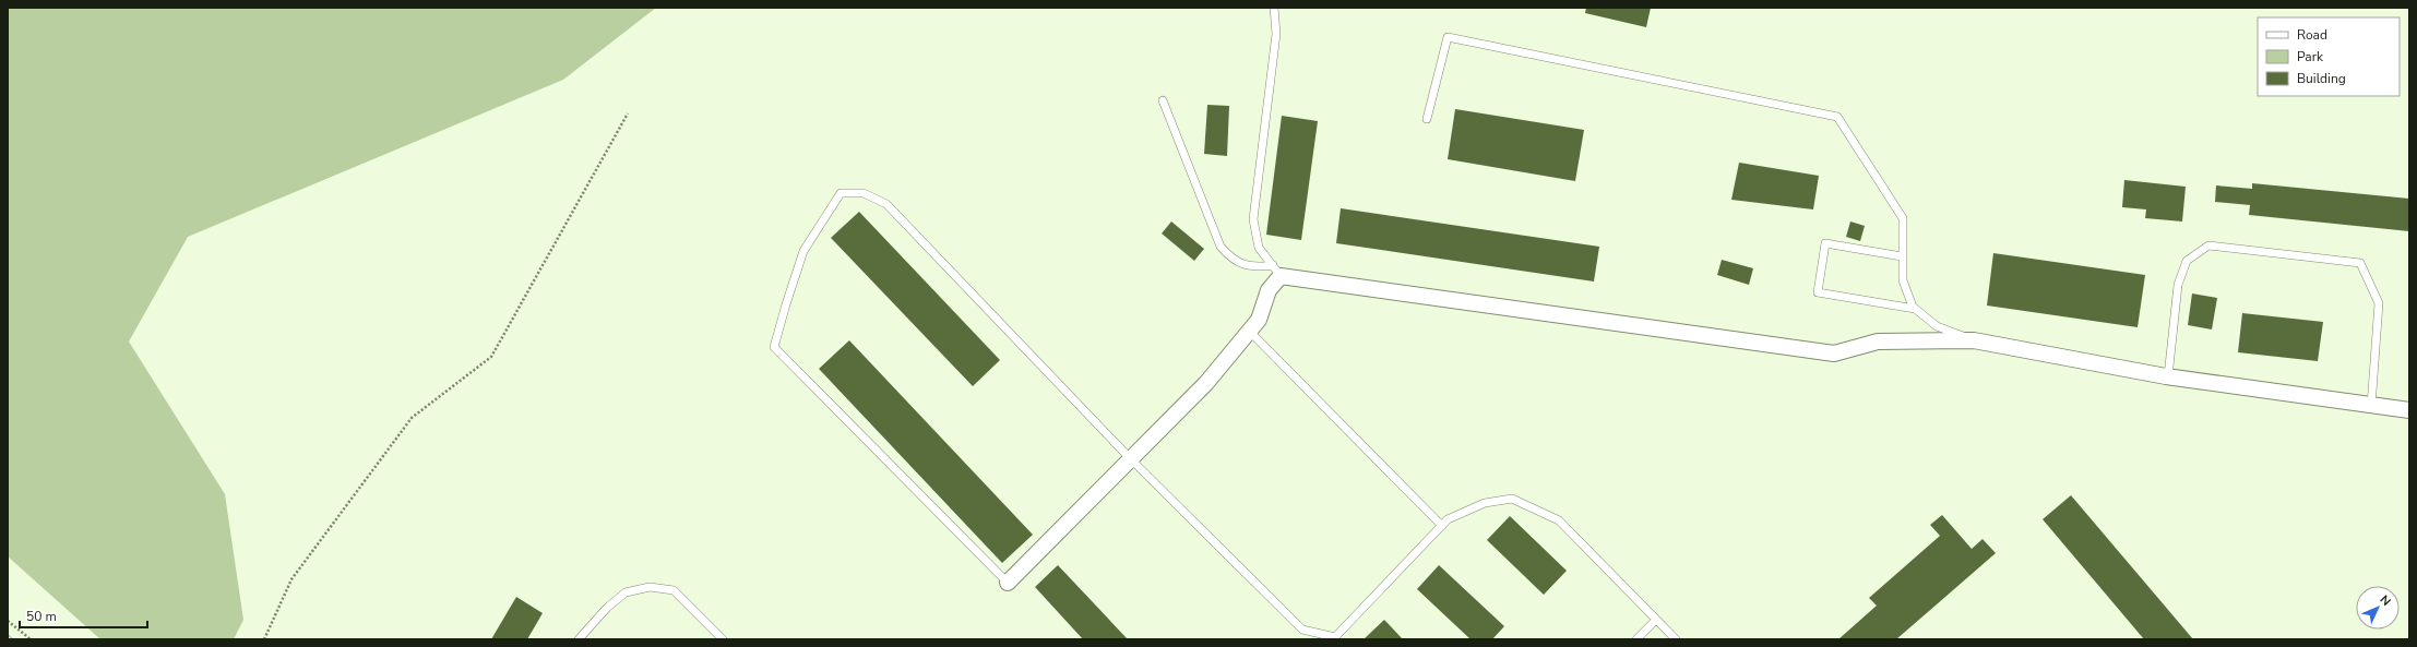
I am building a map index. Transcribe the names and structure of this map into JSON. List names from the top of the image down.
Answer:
{
  "legend": ["Road", "Park", "Building"],
  "scale_bar": "50 m",
  "north": "top right"
}
